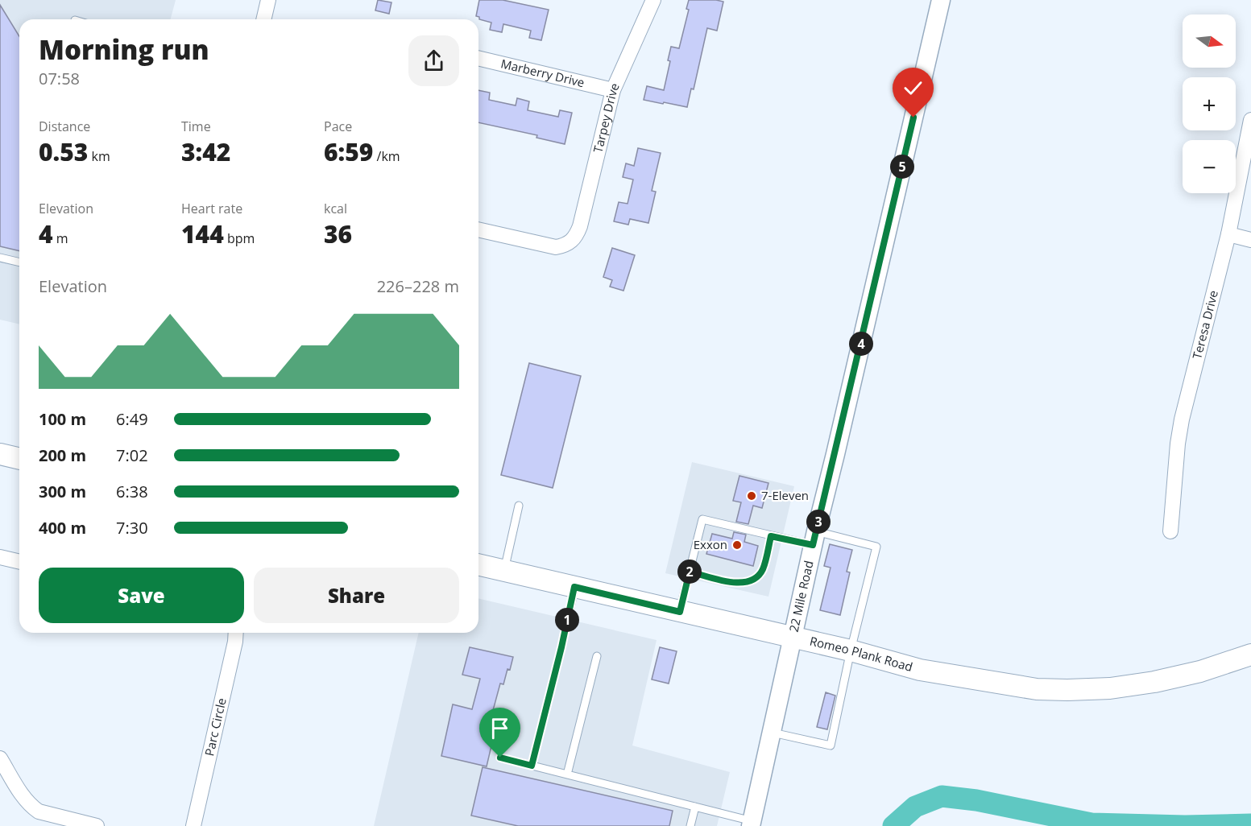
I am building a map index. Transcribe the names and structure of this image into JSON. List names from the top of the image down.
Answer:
{
  "streets": {
    "main road": ["Romeo Plank Road"],
    "street": [
      "Marberry Drive",
      "Tarpey Drive",
      "Teresa Drive",
      "22 Mile Road",
      "Parc Circle"
    ]
  },
  "crossings": [
    ["Marberry Drive", "Tarpey Drive"],
    ["22 Mile Road", "Romeo Plank Road"]
  ],
  "places": ["7-Eleven", "Exxon"],
  "north": "right",
  "page": {
    "map_buttons": ["+", "−"],
    "heading": ["Morning run", "07:58"],
    "stats": [
      ["Distance", "0.53 km"],
      ["Time", "3:42"],
      ["Pace", "6:59 /km"],
      ["Elevation", "4 m"],
      ["Heart rate", "144 bpm"],
      ["kcal", "36"]
    ],
    "pins": [
      "5",
      "4",
      "3",
      "2",
      "1"
    ],
    "chart": ["Elevation", "226–228 m"],
    "list": [
      {
        "name": "100 m",
        "note": "6:49"
      },
      {
        "name": "200 m",
        "note": "7:02"
      },
      {
        "name": "300 m",
        "note": "6:38"
      },
      {
        "name": "400 m",
        "note": "7:30"
      }
    ],
    "buttons": ["Save", "Share"]
  }
}
